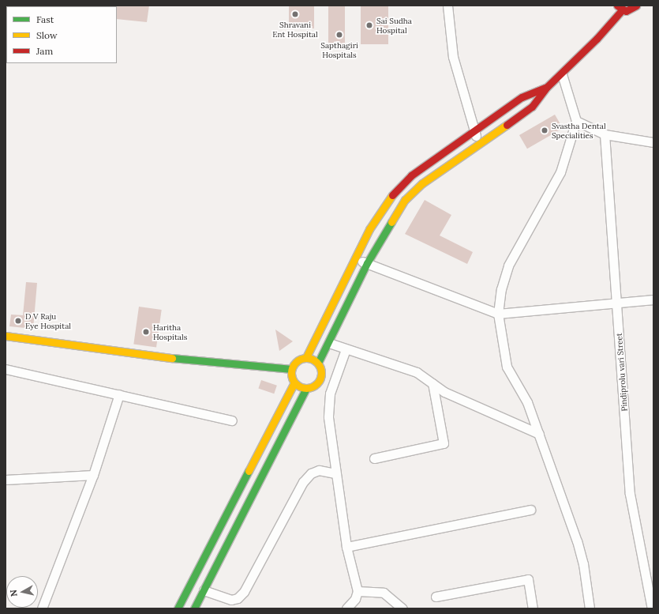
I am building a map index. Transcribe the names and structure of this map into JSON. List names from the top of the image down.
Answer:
{
  "streets": {
    "street": ["Pindiprolu vari Street"]
  },
  "places": [
    "Shravani Ent Hospital",
    "Sai Sudha Hospital",
    "Sapthagiri Hospitals",
    "Svastha Dental Specialities",
    "D V Raju Eye Hospital",
    "Haritha Hospitals"
  ],
  "legend": ["Fast", "Slow", "Jam"],
  "north": "left"
}
